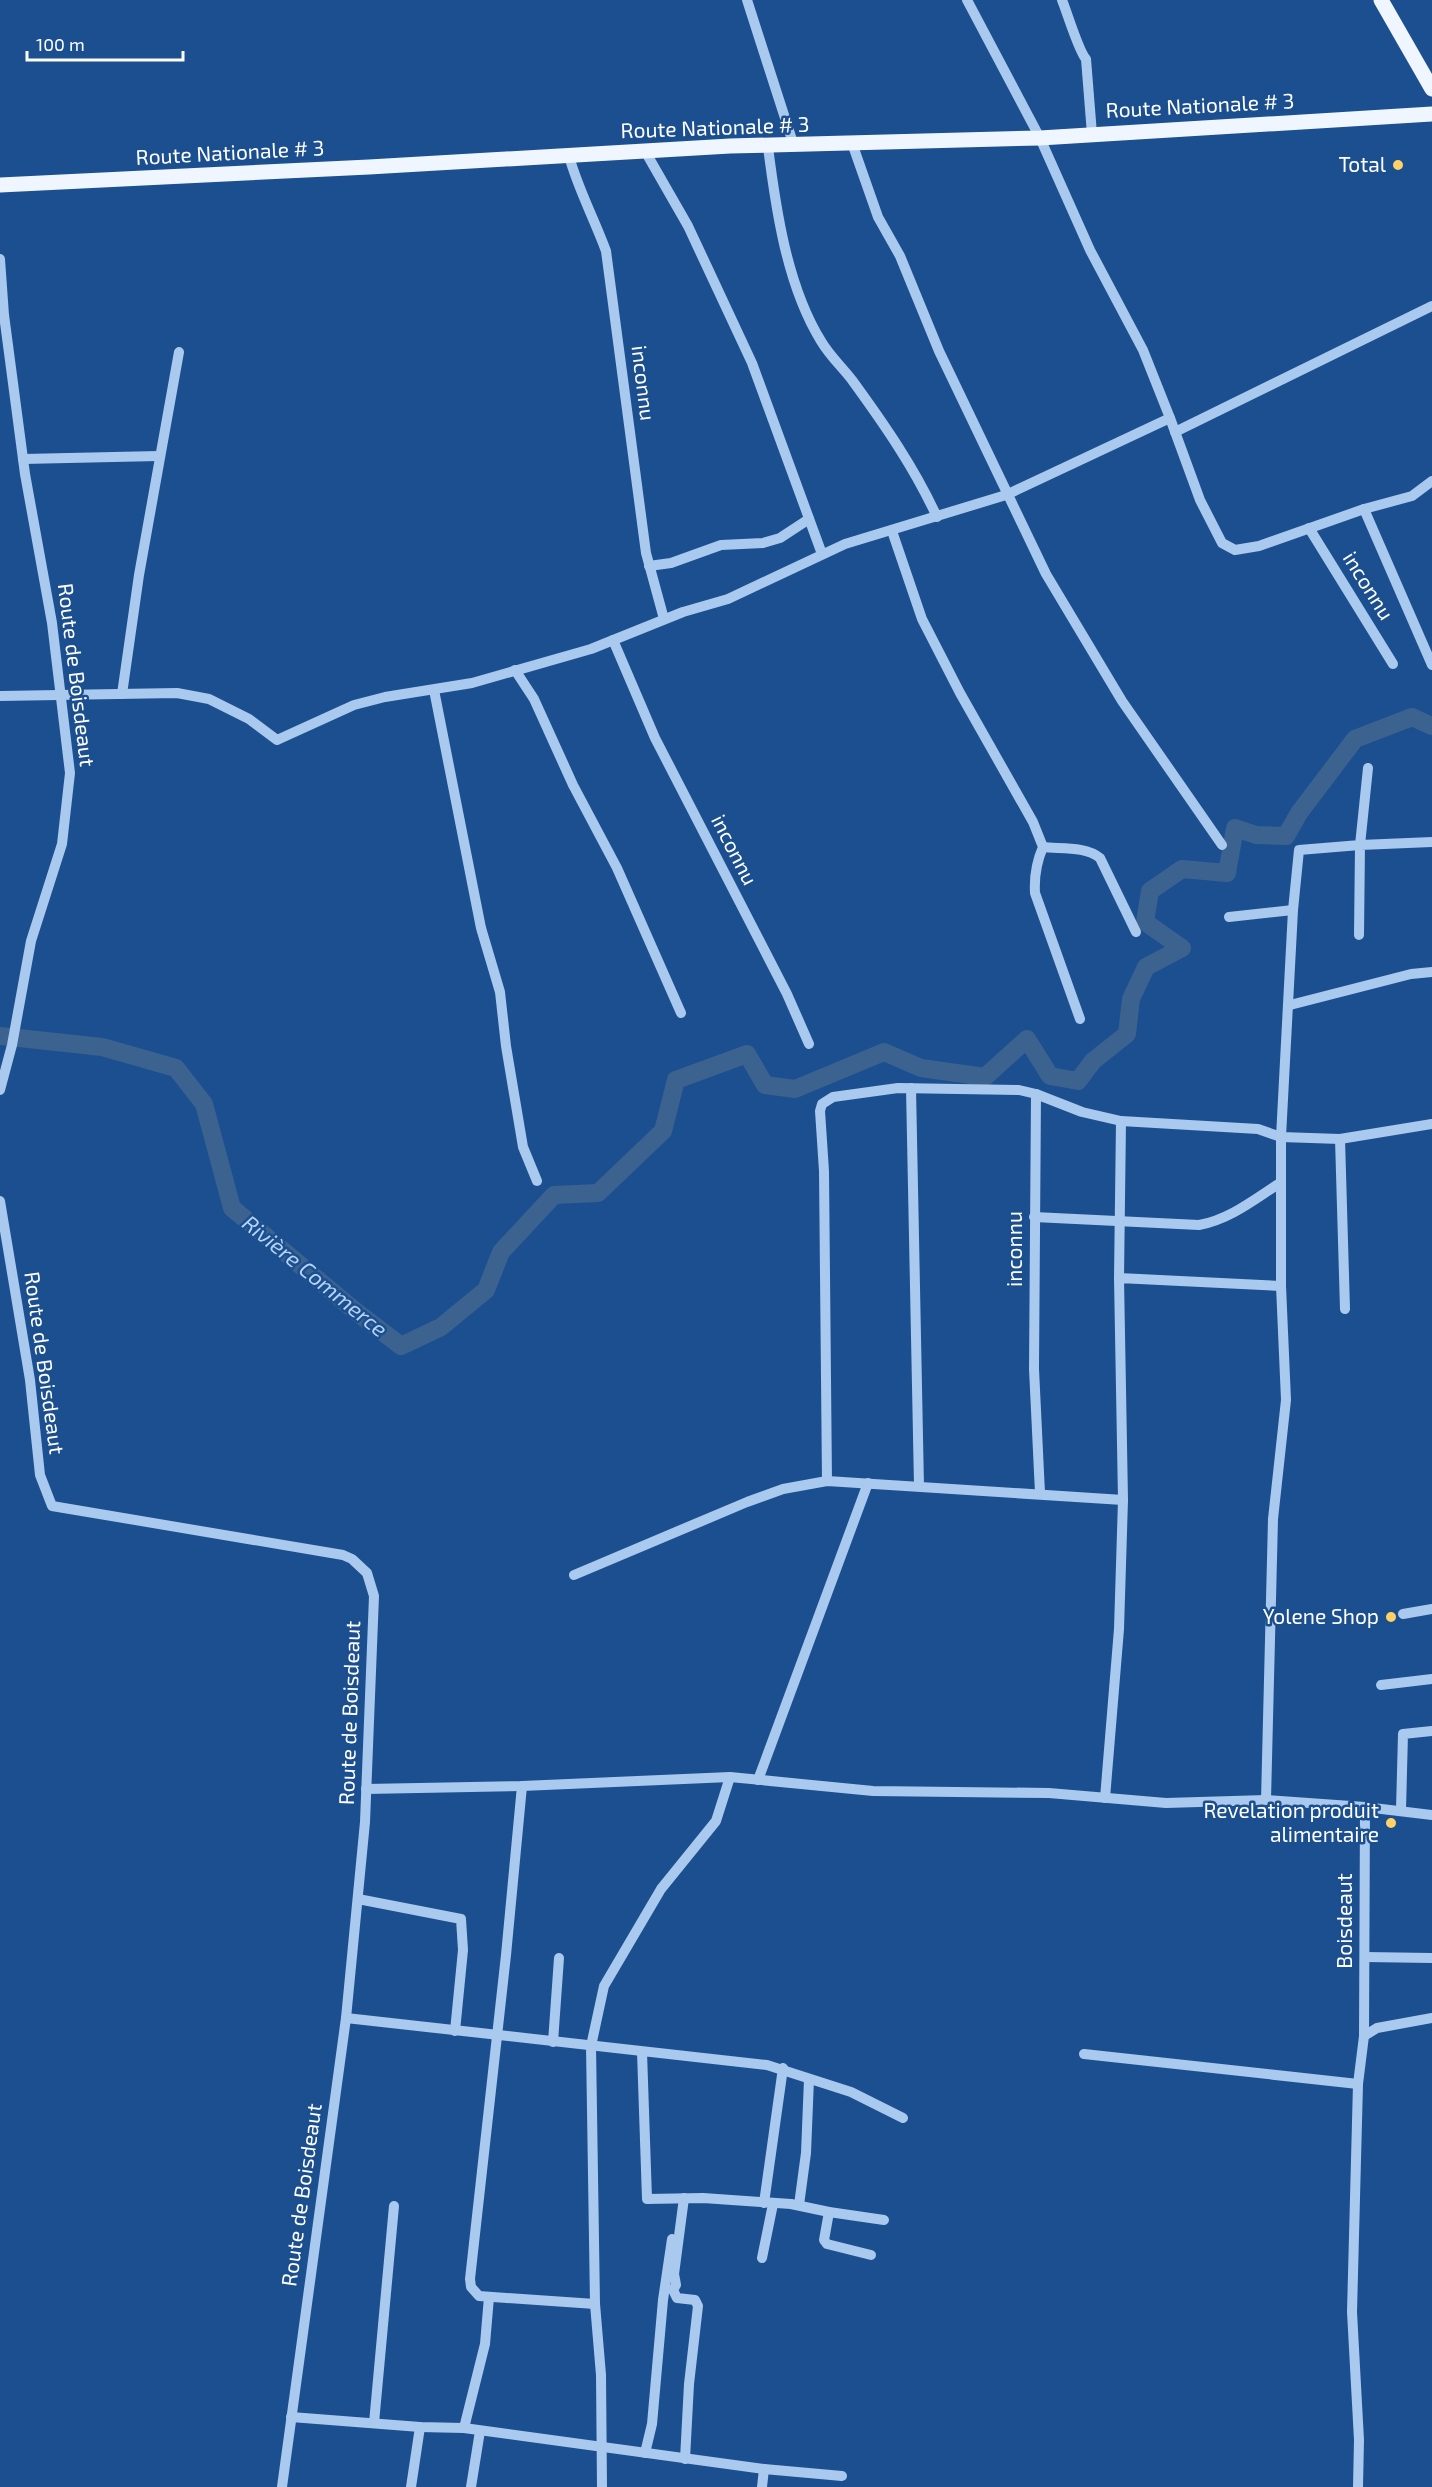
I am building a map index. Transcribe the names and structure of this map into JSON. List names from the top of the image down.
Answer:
{
  "streets": {
    "main road": ["Route Nationale # 3"],
    "street": ["inconnu", "Route de Boisdeaut", "Boisdeaut"]
  },
  "crossings": [
    ["Route Nationale # 3", "inconnu"]
  ],
  "water": ["Rivière Commerce"],
  "places": ["Total", "Yolene Shop", "Revelation produit alimentaire"],
  "scale_bar": "100 m"
}
